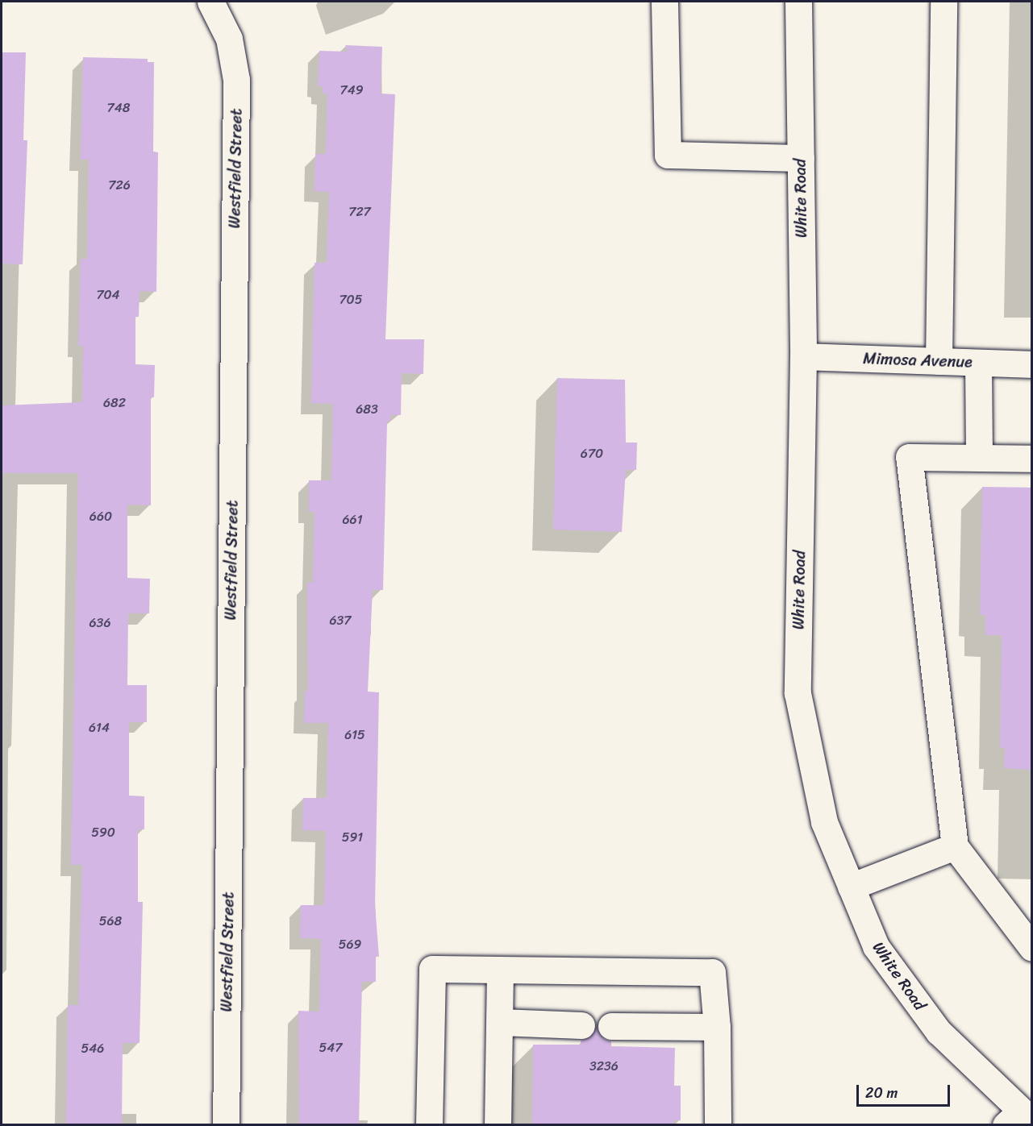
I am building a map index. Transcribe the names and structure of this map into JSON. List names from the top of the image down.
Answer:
{
  "streets": {
    "street": ["Westfield Street", "White Road", "Mimosa Avenue"]
  },
  "crossings": [
    ["White Road", "Mimosa Avenue"]
  ],
  "house_numbers": [
    "749",
    "748",
    "726",
    "727",
    "704",
    "705",
    "682",
    "683",
    "670",
    "660",
    "661",
    "637",
    "636",
    "614",
    "615",
    "590",
    "591",
    "568",
    "569",
    "547",
    "546",
    "3236"
  ],
  "scale_bar": "20 m"
}
